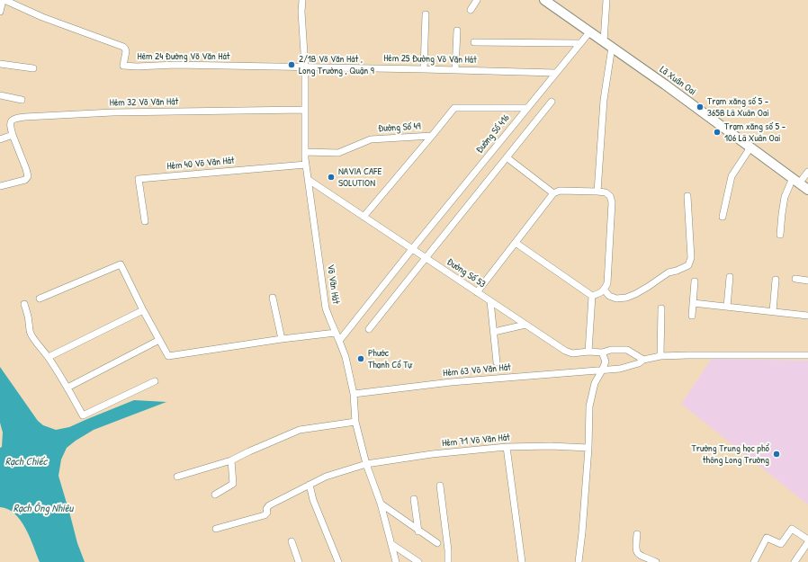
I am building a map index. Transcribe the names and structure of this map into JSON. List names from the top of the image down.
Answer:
{
  "streets": {
    "main road": ["Lã Xuân Oai"],
    "street": [
      "Hẻm 24 Đường Võ Văn Hát",
      "Hẻm 25 Đường Võ Văn Hát",
      "Hẻm 32 Võ Văn Hát",
      "Đường Số 49",
      "Đường Số 416",
      "Hẻm 40 Võ Văn Hát",
      "Đường Số 53",
      "Võ Văn Hát",
      "Hẻm 63 Võ Văn Hát",
      "Hẻm 71 Võ Văn Hát"
    ]
  },
  "crossings": [
    ["Hẻm 24 Đường Võ Văn Hát", "Hẻm 25 Đường Võ Văn Hát"],
    ["Hẻm 24 Đường Võ Văn Hát", "Võ Văn Hát"],
    ["Hẻm 25 Đường Võ Văn Hát", "Đường Số 416"],
    ["Hẻm 25 Đường Võ Văn Hát", "Võ Văn Hát"],
    ["Lã Xuân Oai", "Đường Số 416"],
    ["Hẻm 32 Võ Văn Hát", "Võ Văn Hát"],
    ["Đường Số 49", "Đường Số 416"],
    ["Đường Số 49", "Võ Văn Hát"],
    ["Đường Số 416", "Đường Số 53"],
    ["Đường Số 416", "Võ Văn Hát"],
    ["Hẻm 40 Võ Văn Hát", "Võ Văn Hát"],
    ["Đường Số 53", "Võ Văn Hát"],
    ["Đường Số 53", "Hẻm 63 Võ Văn Hát"],
    ["Võ Văn Hát", "Hẻm 63 Võ Văn Hát"],
    ["Võ Văn Hát", "Hẻm 71 Võ Văn Hát"]
  ],
  "water": ["Rạch Chiếc", "Rạch Ông Nhiêu"],
  "places": [
    "2/1B Võ Văn Hát , Long Trường , Quận 9",
    "Trạm xăng số 5 - 365B Lã Xuân Oai",
    "Trạm xăng số 5 - 106 Lã Xuân Oai",
    "NAVIA CAFE SOLUTION",
    "Phước Thạnh Cổ Tự",
    "Trường Trung học phổ thông Long Trường"
  ]
}
